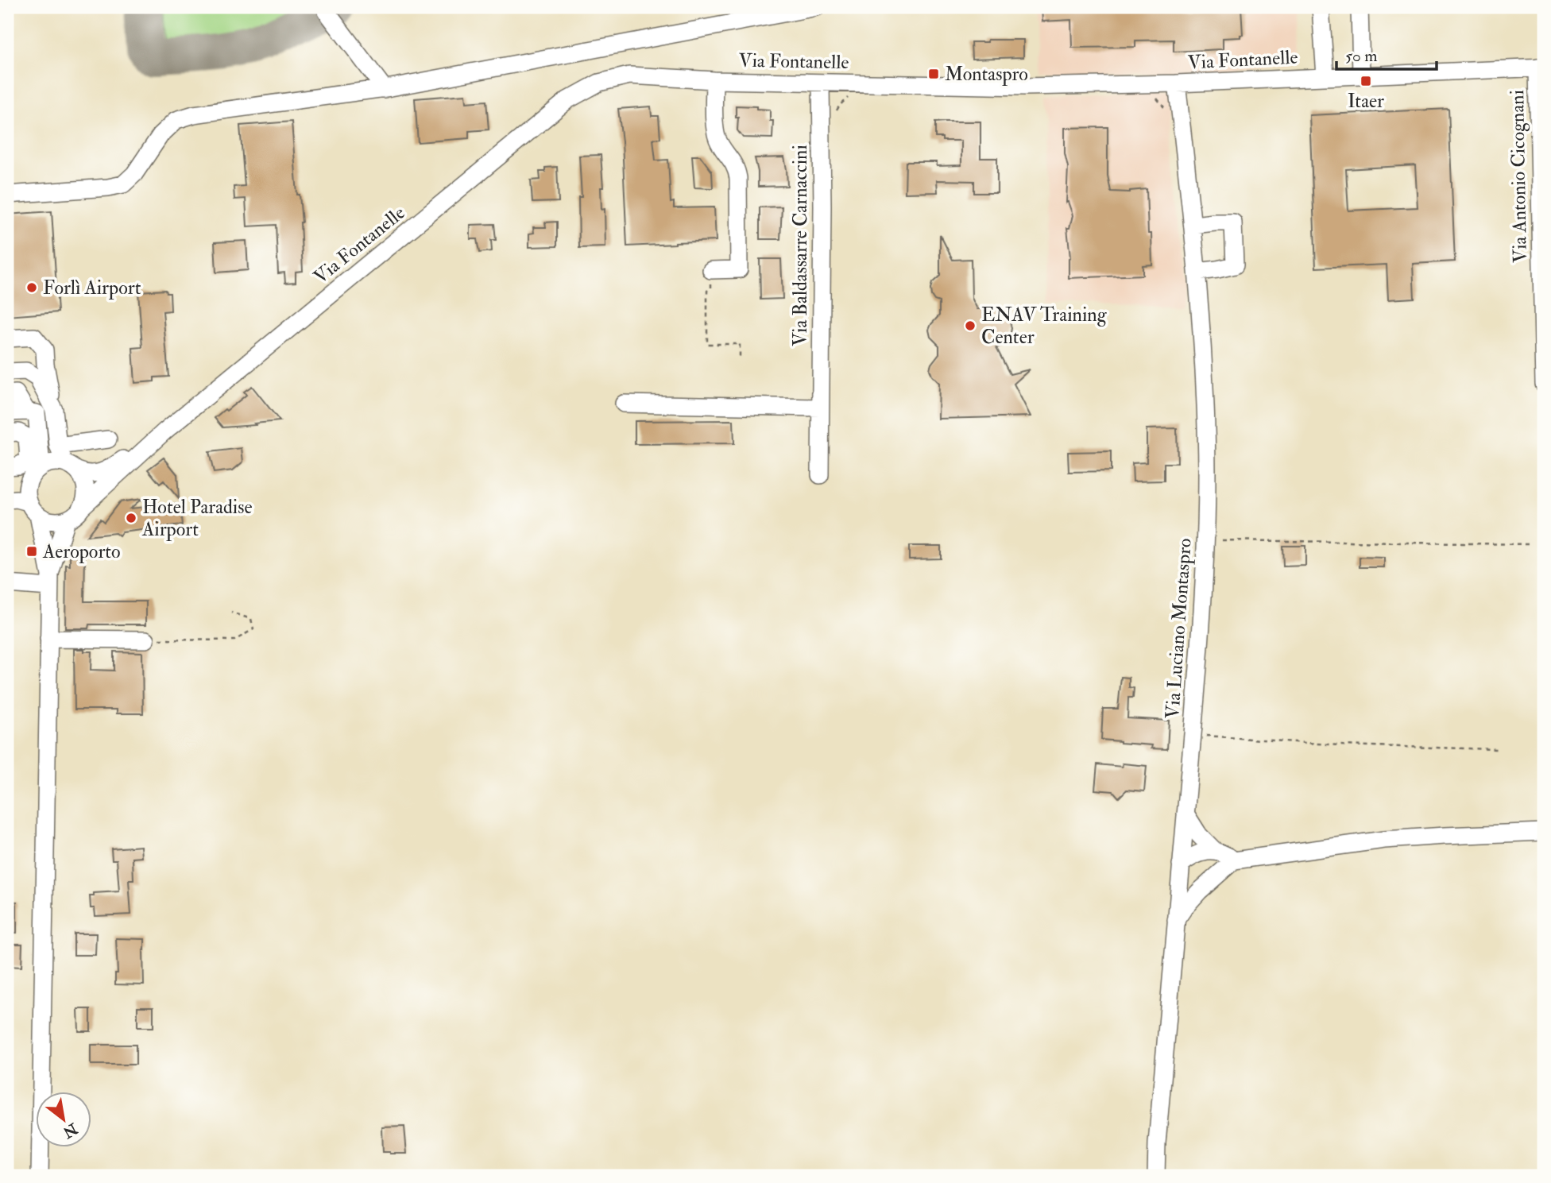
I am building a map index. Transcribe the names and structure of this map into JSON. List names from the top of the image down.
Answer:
{
  "streets": {
    "street": [
      "Via Fontanelle",
      "Via Antonio Cicognani",
      "Via Baldassarre Carnaccini",
      "Via Luciano Montaspro"
    ]
  },
  "crossings": [
    ["Via Fontanelle", "Via Antonio Cicognani"],
    ["Via Fontanelle", "Via Baldassarre Carnaccini"],
    ["Via Fontanelle", "Via Luciano Montaspro"]
  ],
  "places": {
    "transit": ["Montaspro", "Itaer", "Aeroporto"],
    "other": ["Forlì Airport", "ENAV Training Center", "Hotel Paradise Airport"]
  },
  "scale_bar": "50 m",
  "north": "bottom right"
}
